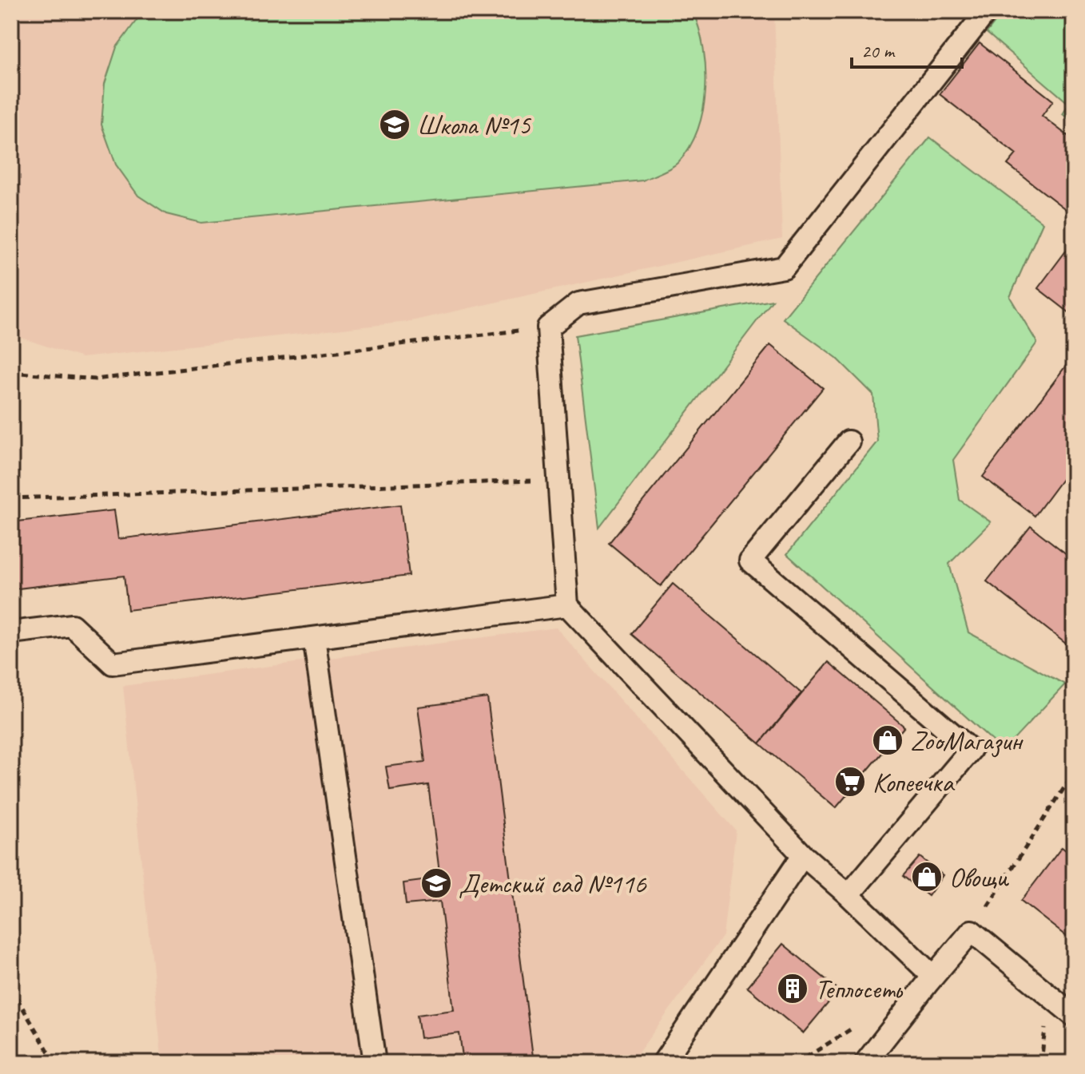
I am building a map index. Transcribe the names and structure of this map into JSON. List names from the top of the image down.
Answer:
{
  "places": {
    "school or university": ["Школа №15", "Детский сад №116"],
    "shop": ["ZooМагазин", "Овощи"],
    "supermarket": ["Копеечка"],
    "building": ["Теплосеть"]
  },
  "scale_bar": "20 m"
}
